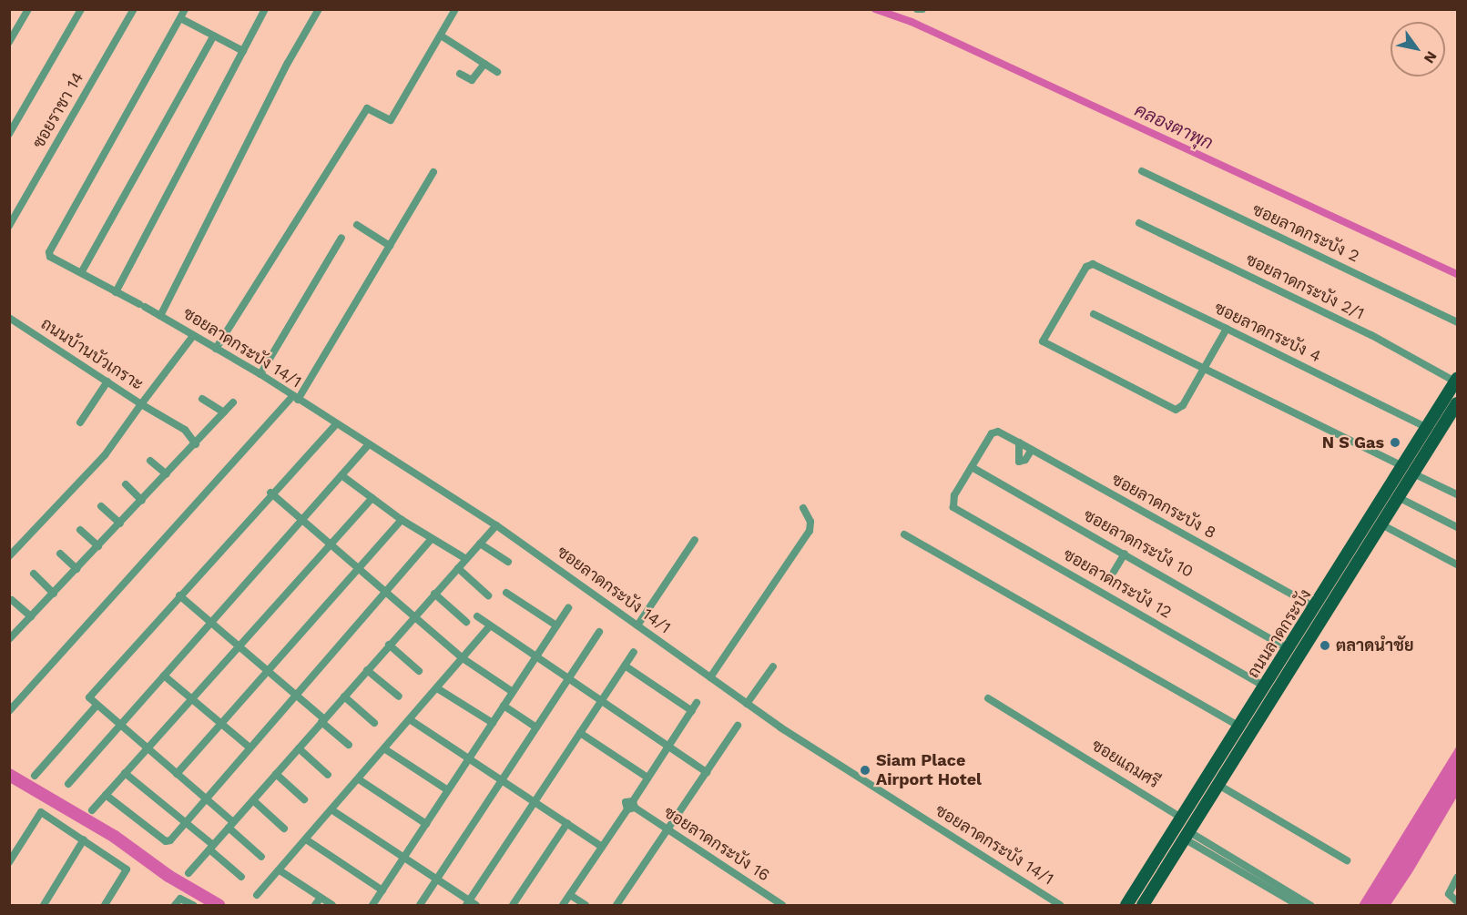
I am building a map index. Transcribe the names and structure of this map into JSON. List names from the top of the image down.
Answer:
{
  "streets": {
    "main road": ["ถนนลาดกระบัง"],
    "street": [
      "ซอยราชา 14",
      "ซอยลาดกระบัง 2",
      "ซอยลาดกระบัง 2/1",
      "ซอยลาดกระบัง 4",
      "ซอยลาดกระบัง 14/1",
      "ถนนบ้านบัวเกราะ",
      "ซอยลาดกระบัง 8",
      "ซอยลาดกระบัง 10",
      "ซอยลาดกระบัง 12",
      "ซอยแถมศรี",
      "ซอยลาดกระบัง 16"
    ]
  },
  "crossings": [
    ["ซอยลาดกระบัง 2/1", "ถนนลาดกระบัง"],
    ["ซอยลาดกระบัง 4", "ถนนลาดกระบัง"],
    ["ซอยลาดกระบัง 14/1", "ถนนบ้านบัวเกราะ"],
    ["ซอยลาดกระบัง 8", "ซอยลาดกระบัง 10"],
    ["ซอยลาดกระบัง 8", "ซอยลาดกระบัง 12"],
    ["ซอยลาดกระบัง 8", "ถนนลาดกระบัง"],
    ["ซอยลาดกระบัง 10", "ซอยลาดกระบัง 12"],
    ["ซอยลาดกระบัง 10", "ถนนลาดกระบัง"],
    ["ซอยลาดกระบัง 12", "ถนนลาดกระบัง"],
    ["ถนนลาดกระบัง", "ซอยแถมศรี"]
  ],
  "water": ["คลองตาพุก"],
  "places": ["N S Gas", "ตลาดนำชัย", "Siam Place Airport Hotel"],
  "north": "bottom right"
}
